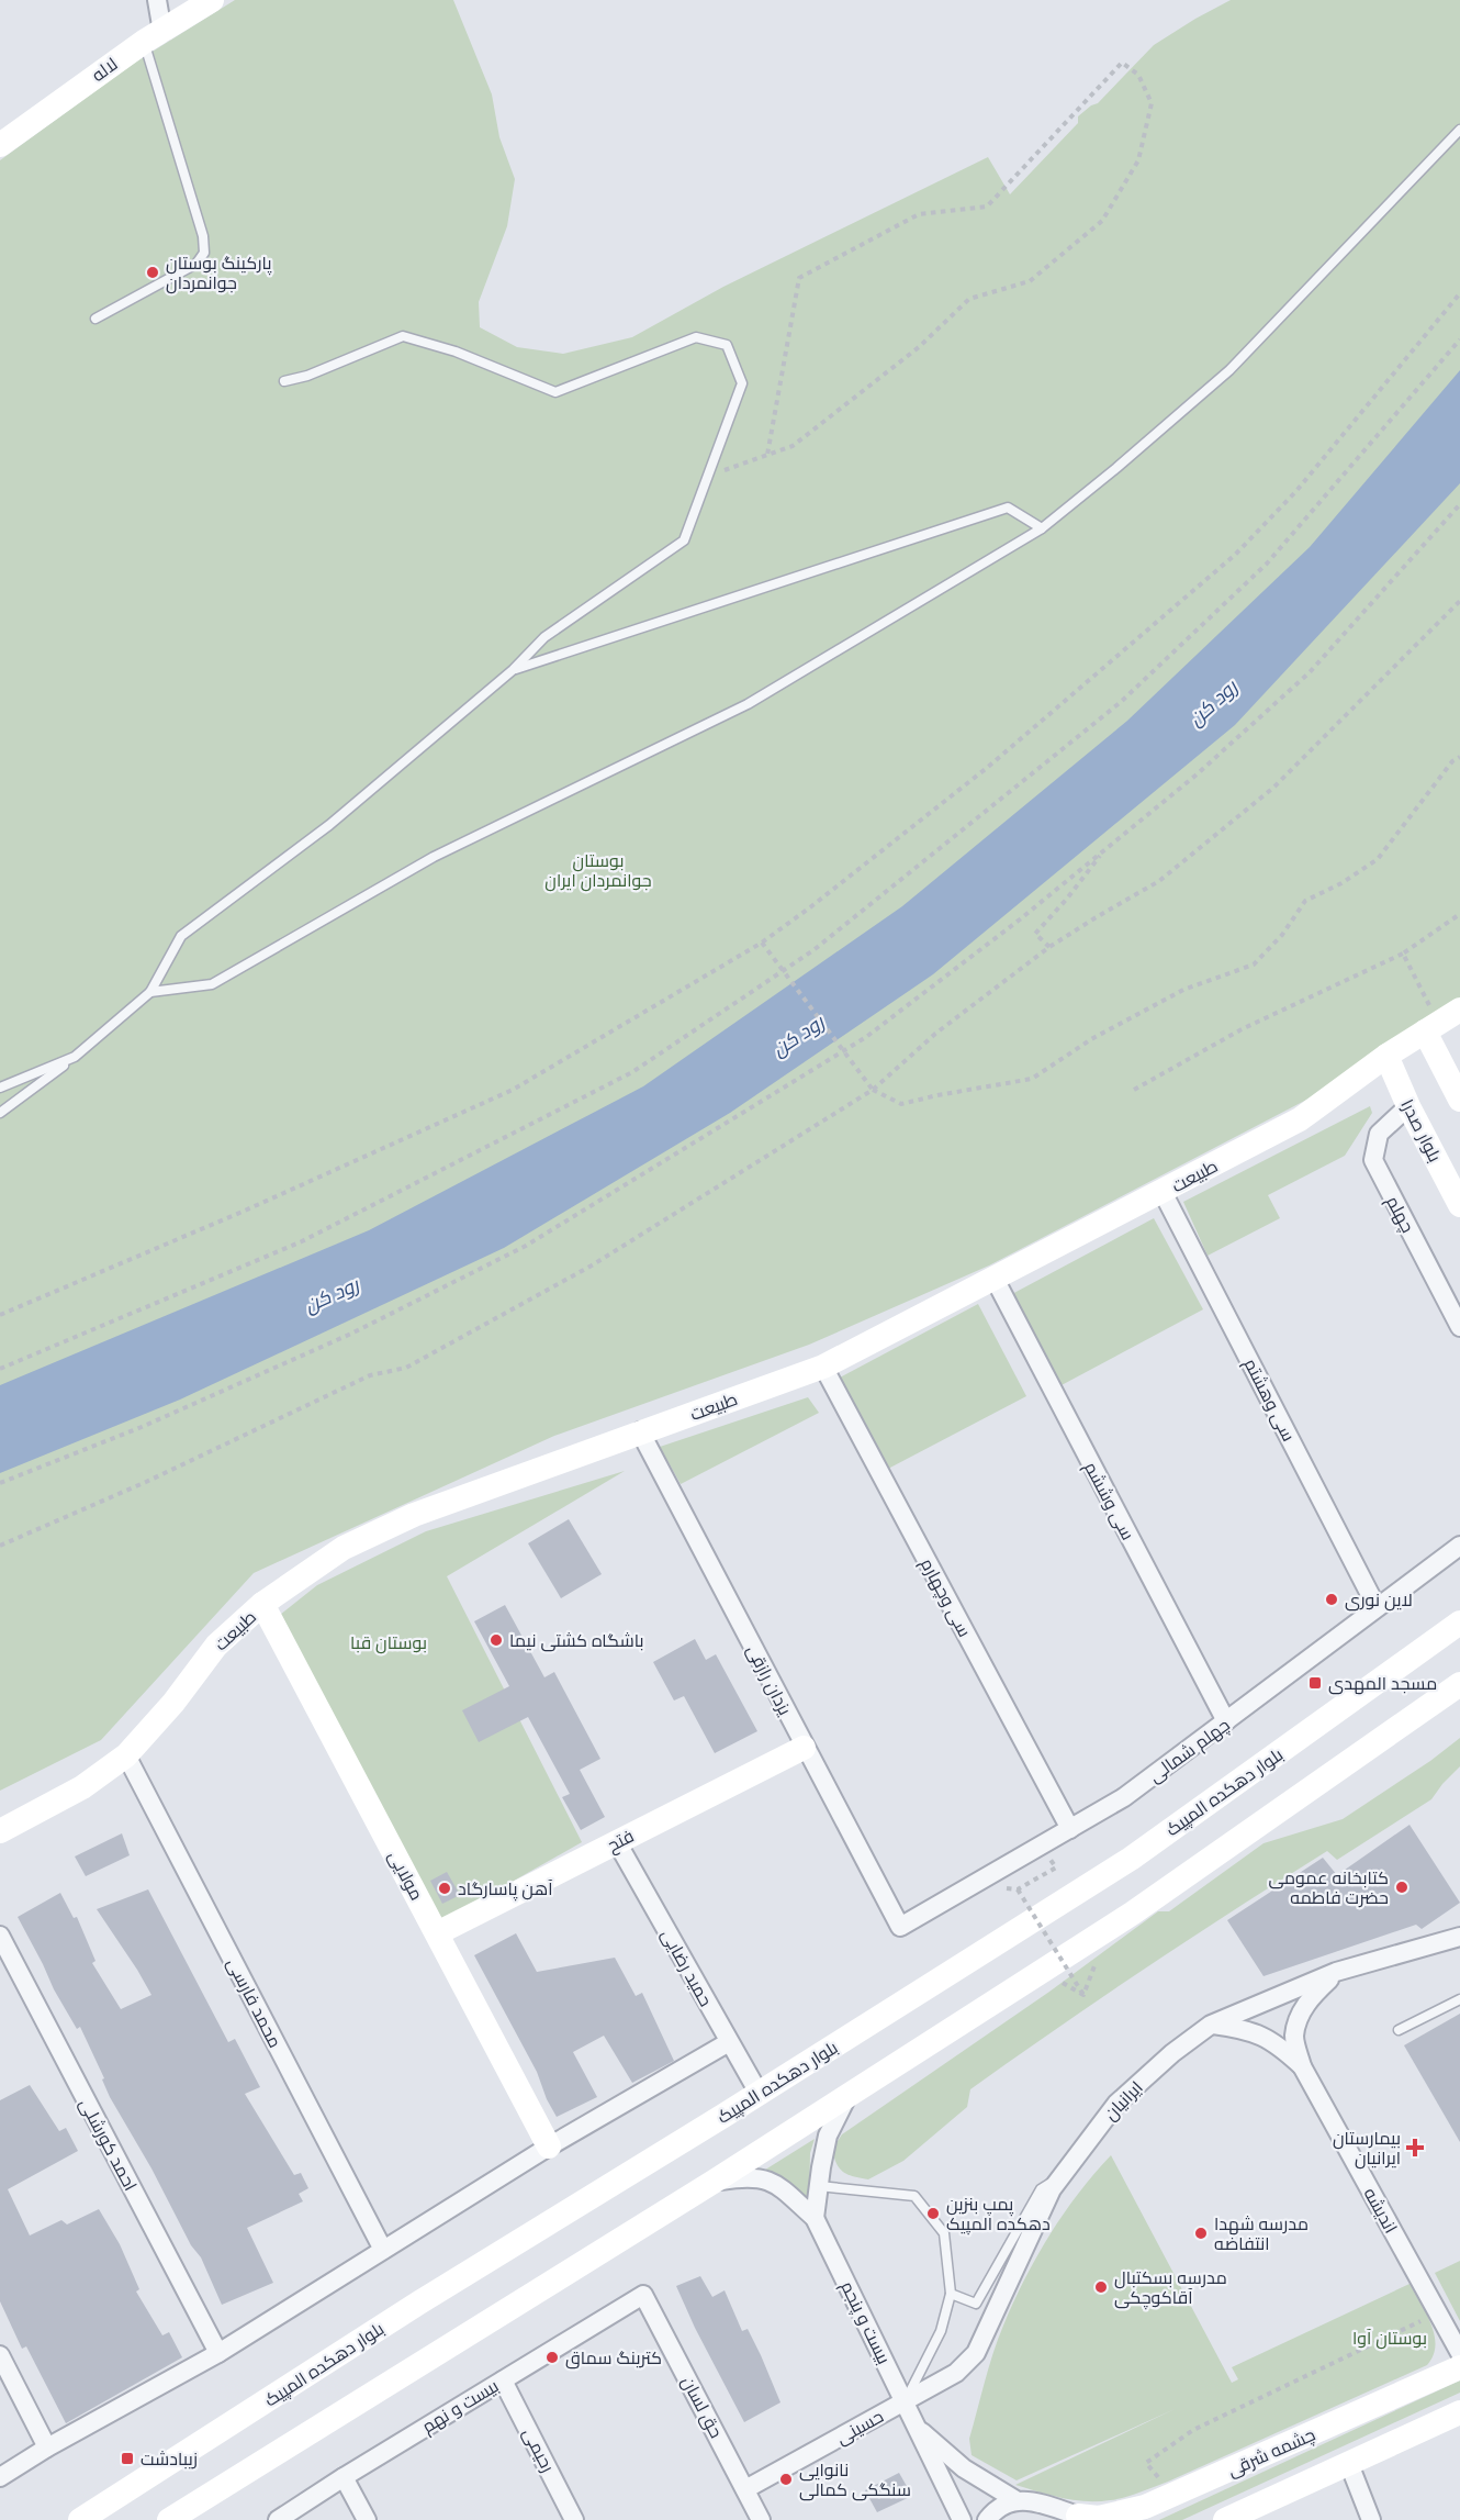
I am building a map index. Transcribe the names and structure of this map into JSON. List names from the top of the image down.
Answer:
{
  "streets": {
    "street": [
      "لاله",
      "بلوار صدرا",
      "طبیعت",
      "چهلم",
      "سی وهشتم",
      "سی وششم",
      "سی وچهارم",
      "یزدان رازقی",
      "چهلم شمالی",
      "بلوار دهکده المپیک",
      "فتح",
      "مولایی",
      "حمید رضایی",
      "محمد فارسی",
      "ایرانیان",
      "احمد کورشلی",
      "اندیشه",
      "بیست و پنجم",
      "بیست و نهم",
      "حق لسان",
      "حسینی",
      "رحیمی",
      "چشمه شرقی"
    ]
  },
  "crossings": [
    ["بلوار صدرا", "طبیعت"],
    ["بلوار صدرا", "چهلم"],
    ["طبیعت", "سی وهشتم"],
    ["طبیعت", "سی وششم"],
    ["طبیعت", "سی وچهارم"],
    ["طبیعت", "یزدان رازقی"],
    ["طبیعت", "مولایی"],
    ["طبیعت", "محمد فارسی"],
    ["سی وهشتم", "چهلم شمالی"],
    ["سی وششم", "چهلم شمالی"],
    ["سی وچهارم", "چهلم شمالی"],
    ["یزدان رازقی", "چهلم شمالی"],
    ["یزدان رازقی", "فتح"],
    ["بلوار دهکده المپیک", "حمید رضایی"],
    ["فتح", "مولایی"],
    ["فتح", "حمید رضایی"],
    ["ایرانیان", "بیست و پنجم"],
    ["ایرانیان", "حسینی"],
    ["بیست و پنجم", "حسینی"],
    ["بیست و نهم", "حق لسان"],
    ["بیست و نهم", "رحیمی"],
    ["حق لسان", "حسینی"]
  ],
  "water": ["رود کن"],
  "parks": ["بوستان جوانمردان ایران", "بوستان قبا", "بوستان آوا"],
  "places": {
    "other": [
      "پارکینگ بوستان جوانمردان",
      "لاین نوری",
      "باشگاه کشتی نیما",
      "کتابخانه عمومی حضرت فاطمه",
      "آهن پاسارگاد",
      "پمپ بنزین دهکده المپیک",
      "مدرسه شهدا انتفاضه",
      "مدرسه بسکتبال آقاکوچکی",
      "کترینگ سماق",
      "نانوایی سنگکی کمالی"
    ],
    "transit": ["مسجد المهدی", "زیبادشت"],
    "health": ["بیمارستان ایرانیان"]
  }
}
